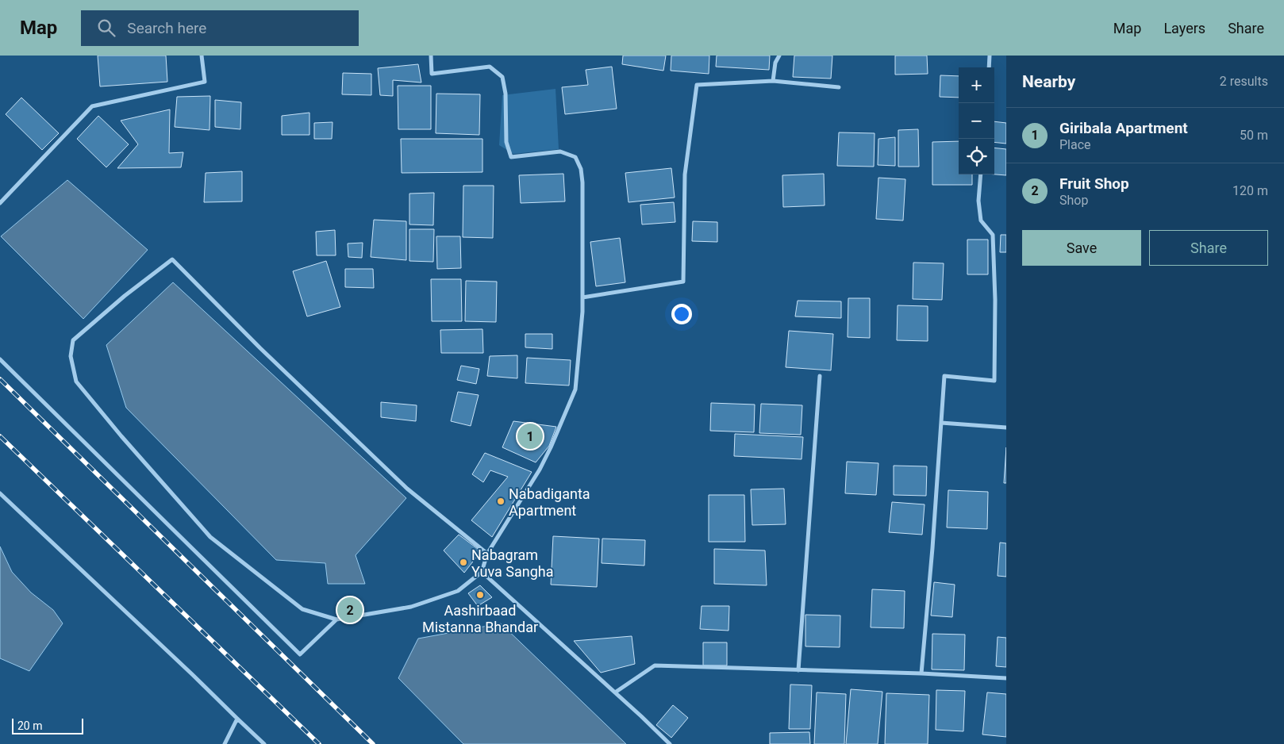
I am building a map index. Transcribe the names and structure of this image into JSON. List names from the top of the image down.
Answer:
{
  "places": ["Nabadiganta Apartment", "Nabagram Yuva Sangha", "Aashirbaad Mistanna Bhandar"],
  "scale_bar": "20 m",
  "page": {
    "header": "Map",
    "search": "Search here",
    "nav": ["Map", "Layers", "Share"],
    "heading": ["Nearby", "2 results"],
    "map_buttons": ["+", "−"],
    "list": [
      {
        "mark": "1",
        "name": "Giribala Apartment",
        "note": "Place",
        "value": "50 m"
      },
      {
        "mark": "2",
        "name": "Fruit Shop",
        "note": "Shop",
        "value": "120 m"
      }
    ],
    "buttons": ["Save", "Share"],
    "pins": ["1", "2"],
    "scale": "20 m"
  }
}
